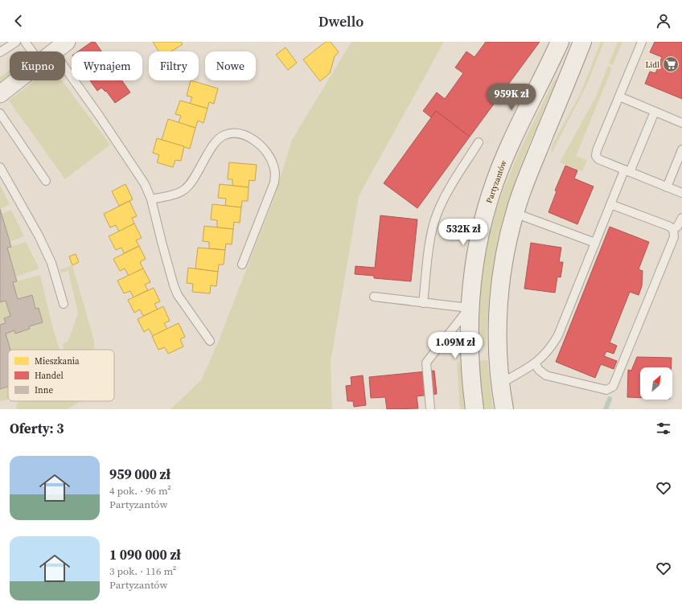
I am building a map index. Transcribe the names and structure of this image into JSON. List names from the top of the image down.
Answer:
{
  "streets": {
    "main road": ["Partyzantów"]
  },
  "places": {
    "supermarket": ["Lidl"]
  },
  "legend": ["Mieszkania", "Handel", "Inne"],
  "north": "top right",
  "page": {
    "header": "Dwello",
    "chip": [
      "Kupno",
      "Wynajem",
      "Filtry",
      "Nowe"
    ],
    "price": ["959K zł", "532K zł", "1.09M zł"],
    "heading": "Oferty: 3",
    "list": [
      {
        "name": "959 000 zł",
        "note": "4 pok. · 96 m² · Partyzantów"
      },
      {
        "name": "1 090 000 zł",
        "note": "3 pok. · 116 m² · Partyzantów"
      }
    ]
  }
}
